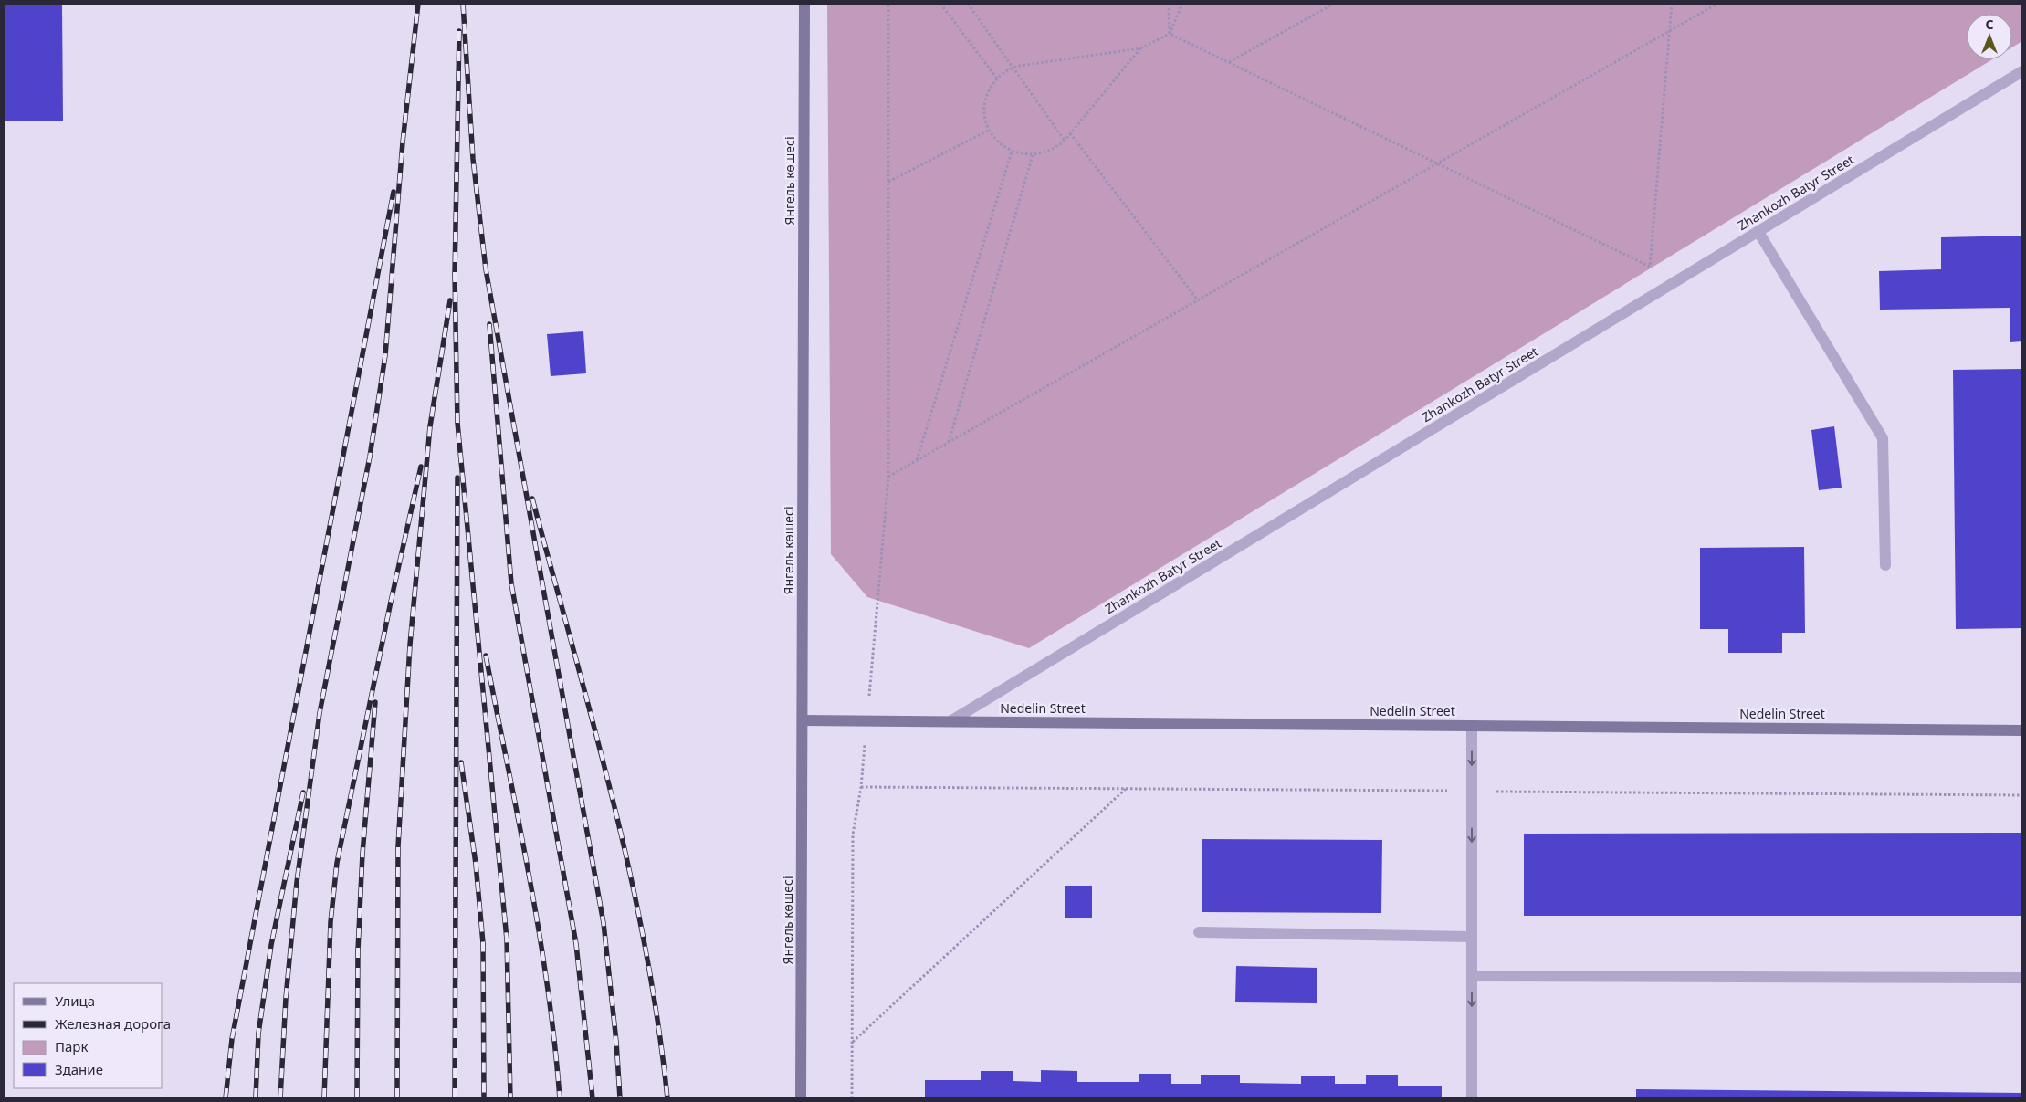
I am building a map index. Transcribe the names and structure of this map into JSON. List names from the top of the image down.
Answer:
{
  "streets": {
    "street": ["Янгель көшесі", "Zhankozh Batyr Street", "Nedelin Street"]
  },
  "crossings": [
    ["Янгель көшесі", "Nedelin Street"],
    ["Zhankozh Batyr Street", "Nedelin Street"]
  ],
  "legend": [
    "Улица",
    "Железная дорога",
    "Парк",
    "Здание"
  ],
  "north": "top"
}
